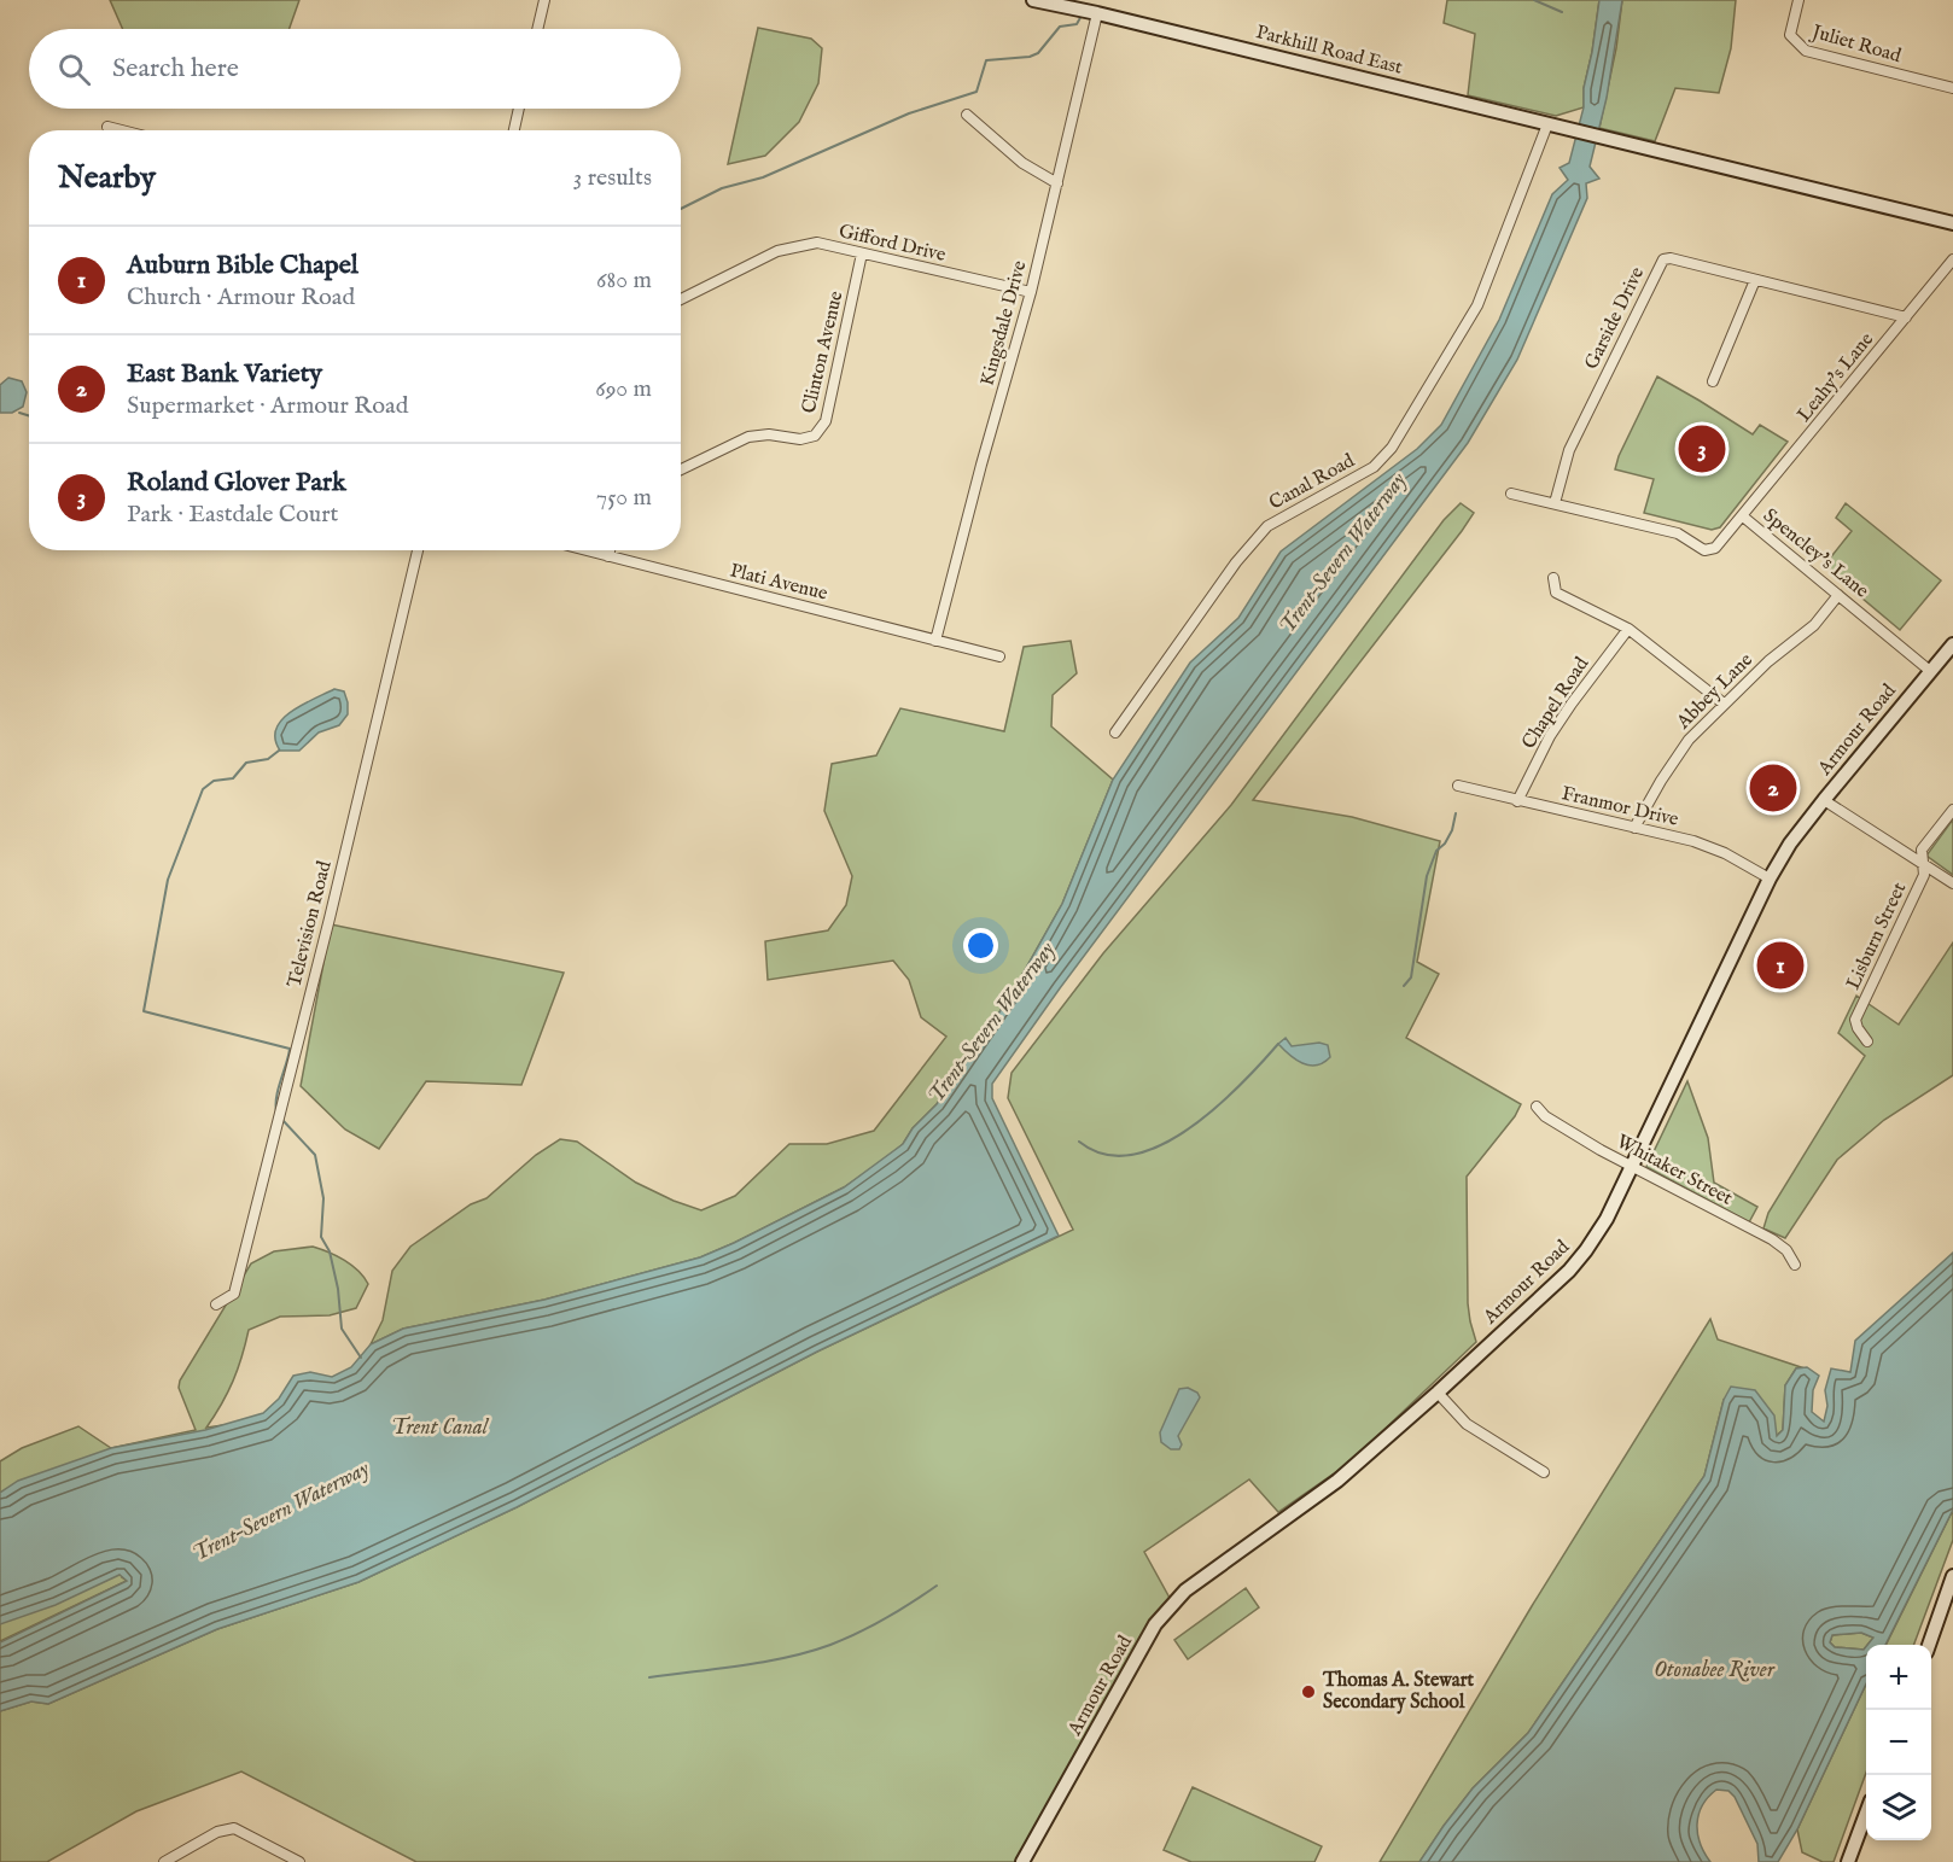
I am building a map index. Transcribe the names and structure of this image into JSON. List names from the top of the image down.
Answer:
{
  "streets": {
    "main road": ["Parkhill Road East", "Armour Road"],
    "street": [
      "Juliet Road",
      "Gifford Drive",
      "Garside Drive",
      "Kingsdale Drive",
      "Clinton Avenue",
      "Leahy's Lane",
      "Canal Road",
      "Spencley's Lane",
      "Plati Avenue",
      "Abbey Lane",
      "Chapel Road",
      "Franmor Drive",
      "Television Road",
      "Lisburn Street",
      "Whitaker Street"
    ]
  },
  "crossings": [
    ["Parkhill Road East", "Kingsdale Drive"],
    ["Parkhill Road East", "Canal Road"],
    ["Gifford Drive", "Kingsdale Drive"],
    ["Gifford Drive", "Clinton Avenue"],
    ["Garside Drive", "Leahy's Lane"],
    ["Garside Drive", "Spencley's Lane"],
    ["Kingsdale Drive", "Plati Avenue"],
    ["Leahy's Lane", "Spencley's Lane"],
    ["Spencley's Lane", "Abbey Lane"],
    ["Spencley's Lane", "Armour Road"],
    ["Abbey Lane", "Franmor Drive"],
    ["Chapel Road", "Franmor Drive"],
    ["Armour Road", "Franmor Drive"],
    ["Armour Road", "Whitaker Street"]
  ],
  "water": ["Trent–Severn Waterway", "Trent Canal", "Otonabee River"],
  "places": ["Thomas A. Stewart Secondary School"],
  "page": {
    "search": "Search here",
    "heading": ["Nearby", "3 results"],
    "list": [
      {
        "mark": "1",
        "name": "Auburn Bible Chapel",
        "note": "Church · Armour Road",
        "value": "680 m"
      },
      {
        "mark": "2",
        "name": "East Bank Variety",
        "note": "Supermarket · Armour Road",
        "value": "690 m"
      },
      {
        "mark": "3",
        "name": "Roland Glover Park",
        "note": "Park · Eastdale Court",
        "value": "750 m"
      }
    ],
    "pins": ["3", "2", "1"],
    "map_buttons": ["+", "−"]
  }
}
